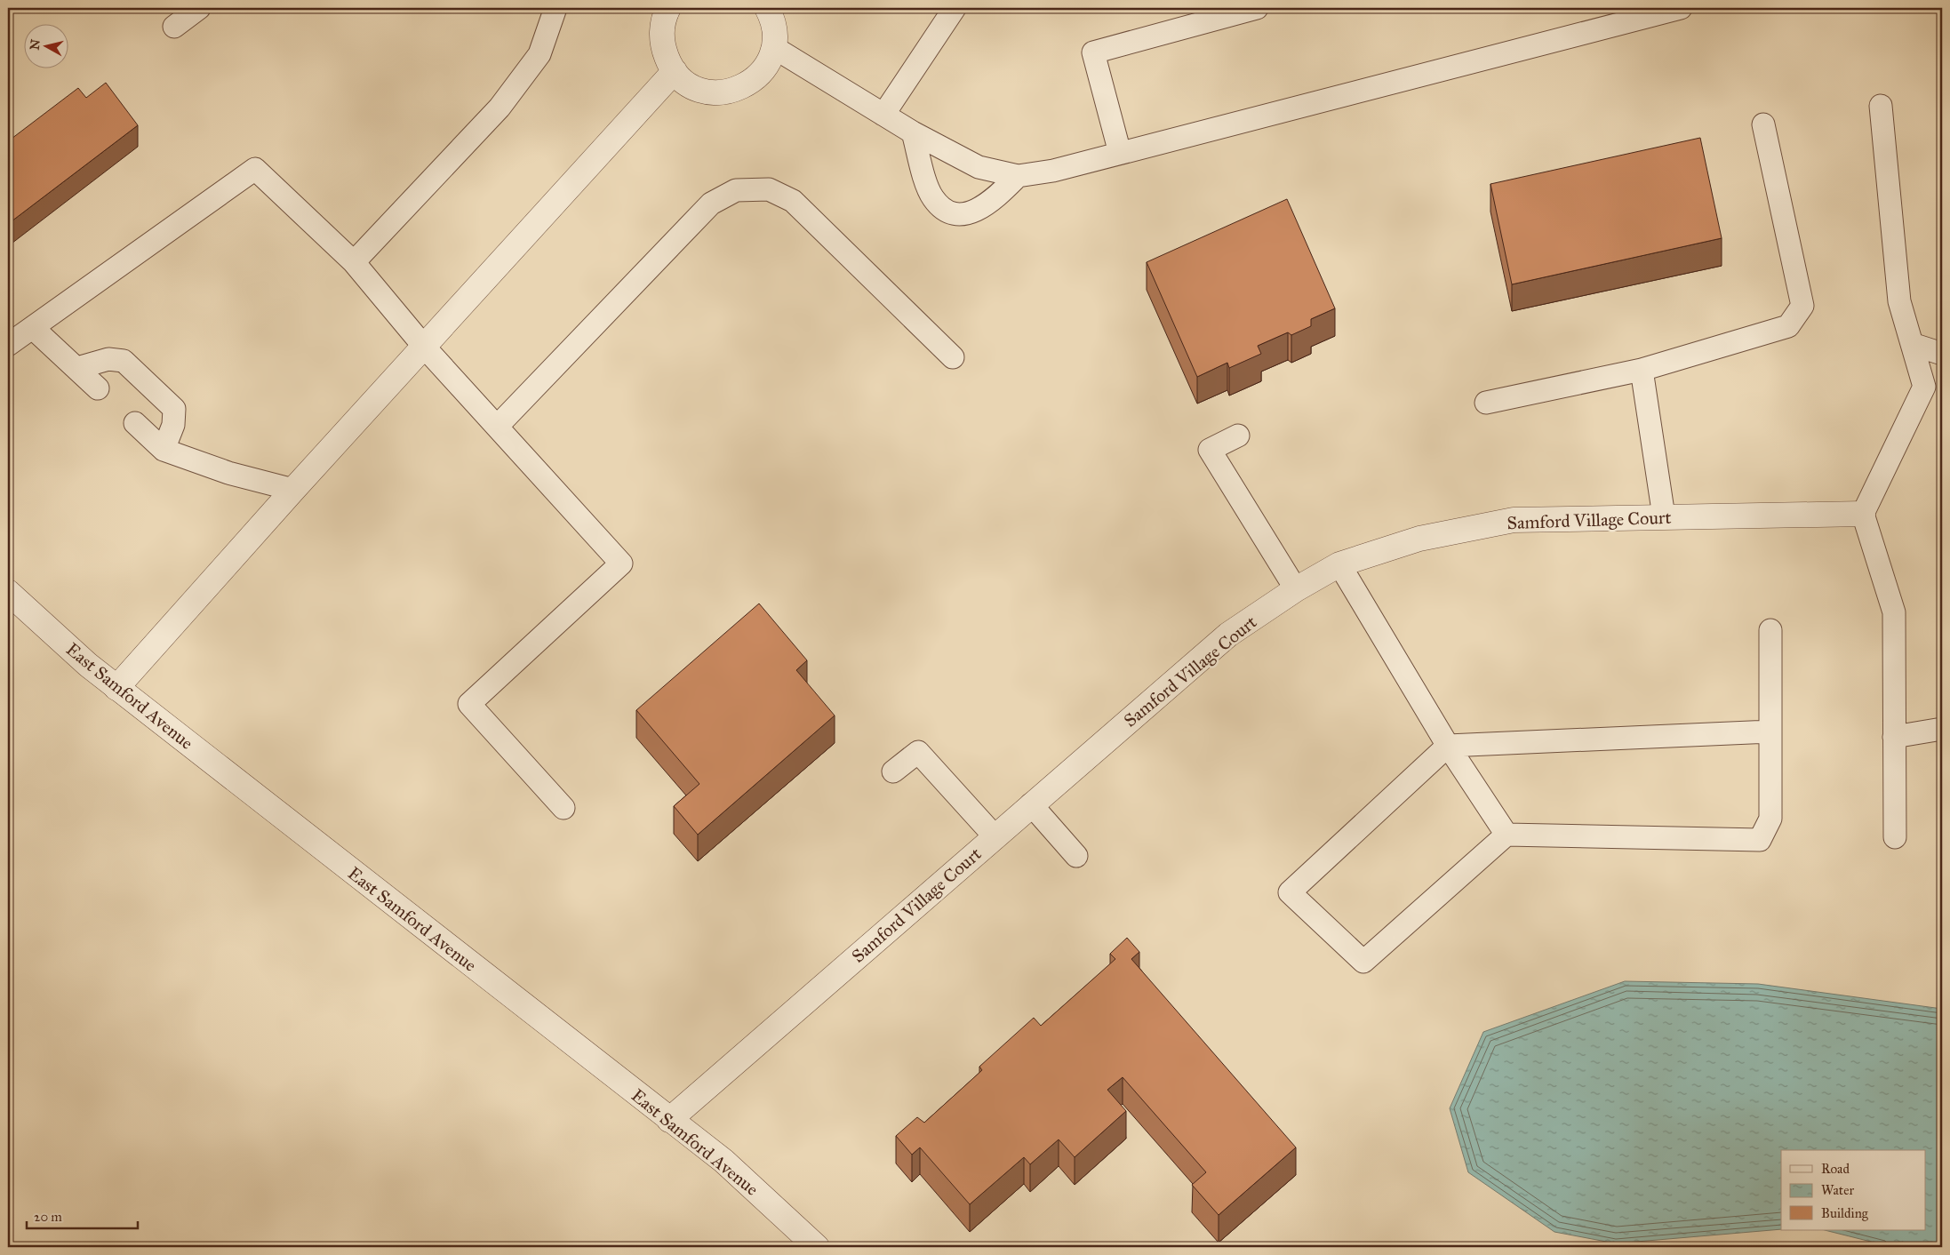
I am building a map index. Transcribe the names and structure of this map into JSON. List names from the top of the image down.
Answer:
{
  "streets": {
    "street": ["Samford Village Court", "East Samford Avenue"]
  },
  "crossings": [
    ["Samford Village Court", "East Samford Avenue"]
  ],
  "legend": ["Road", "Water", "Building"],
  "scale_bar": "20 m",
  "north": "left"
}
